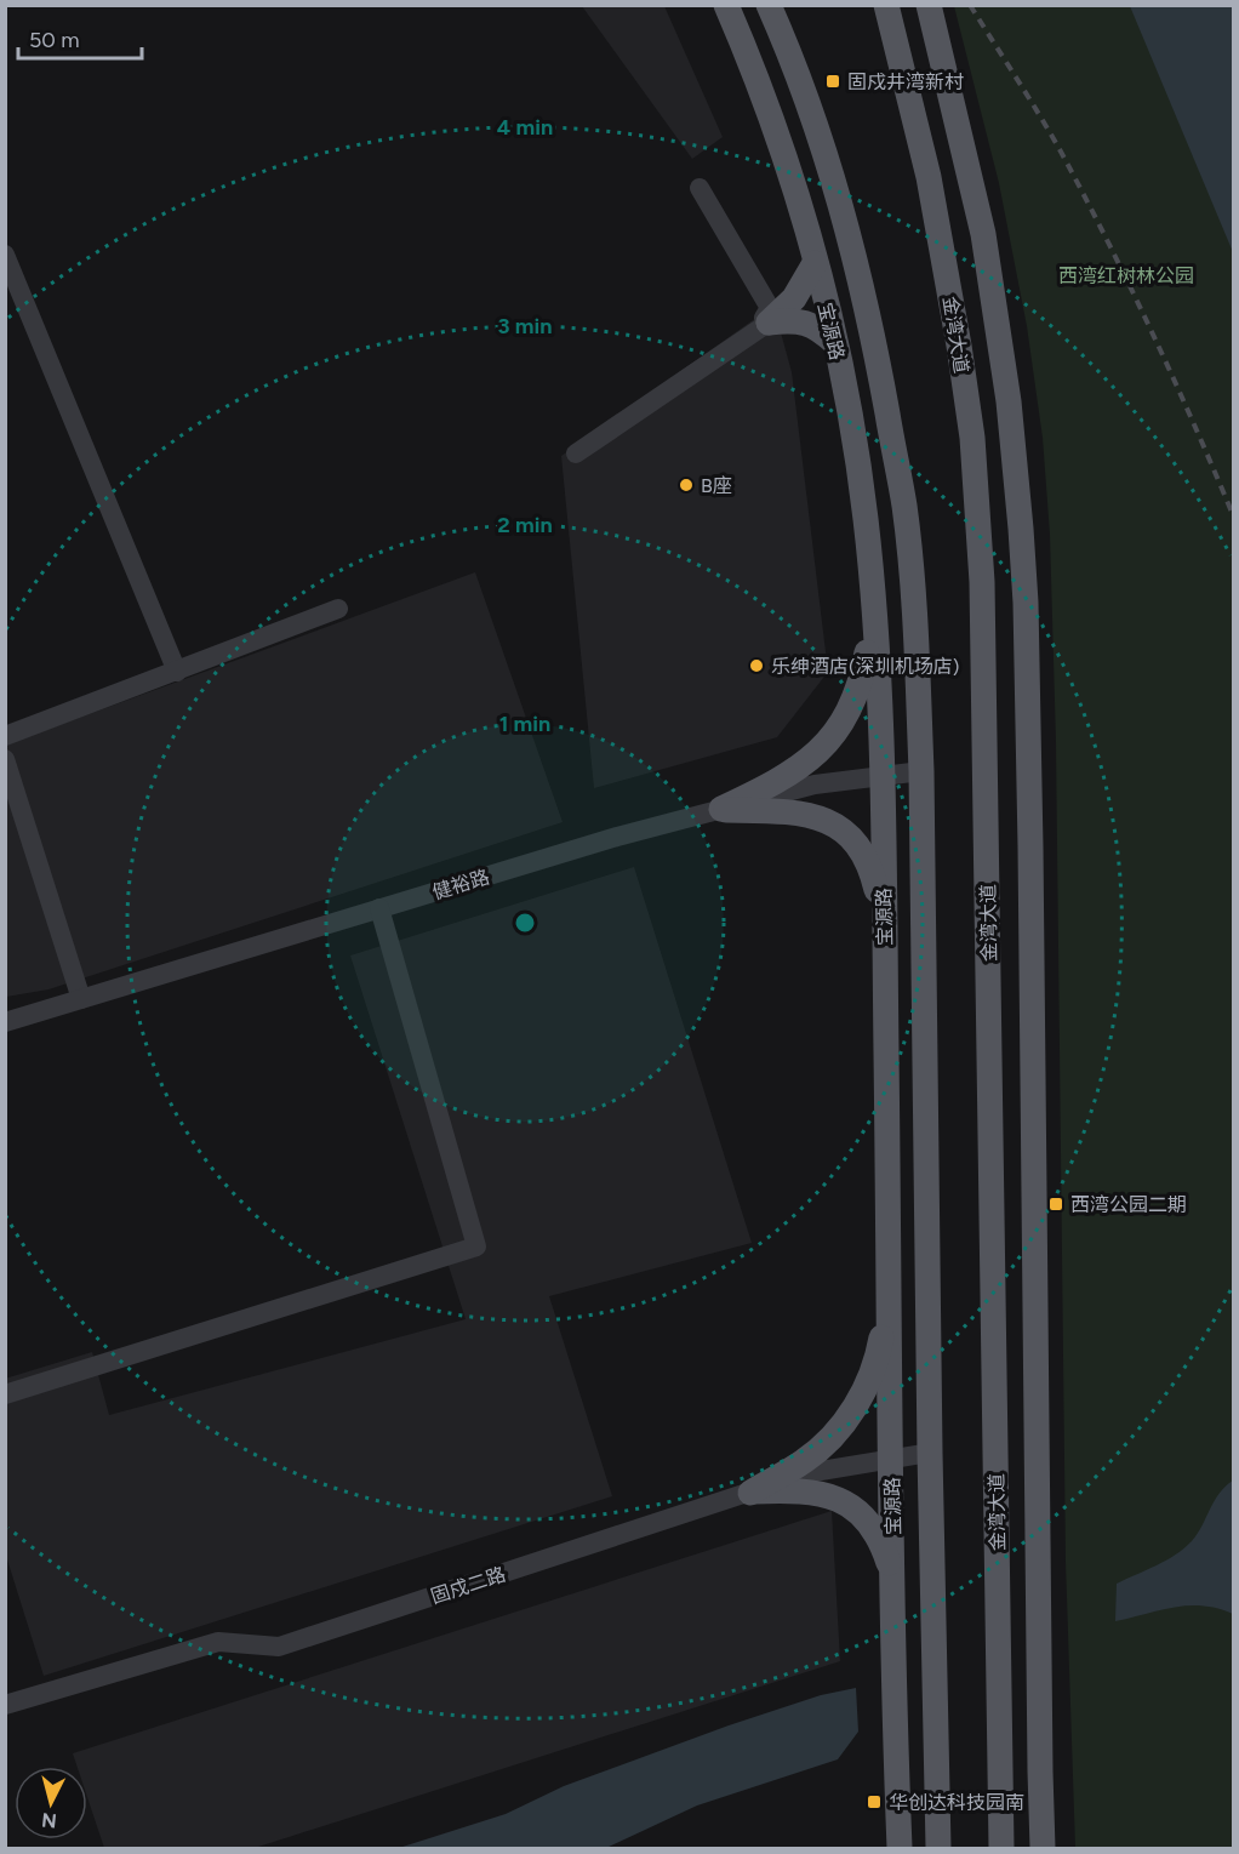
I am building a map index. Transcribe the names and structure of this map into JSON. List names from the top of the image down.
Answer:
{
  "streets": {
    "main road": ["宝源路", "金湾大道"],
    "street": ["健裕路", "固戍二路"]
  },
  "crossings": [
    ["宝源路", "健裕路"],
    ["宝源路", "固戍二路"]
  ],
  "parks": ["西湾红树林公园"],
  "places": {
    "transit": ["固戍井湾新村", "西湾公园二期", "华创达科技园南"],
    "other": ["B座", "乐绅酒店(深圳机场店)"]
  },
  "scale_bar": "50 m",
  "north": "bottom",
  "rings": [
    "4 min",
    "3 min",
    "2 min",
    "1 min"
  ]
}
